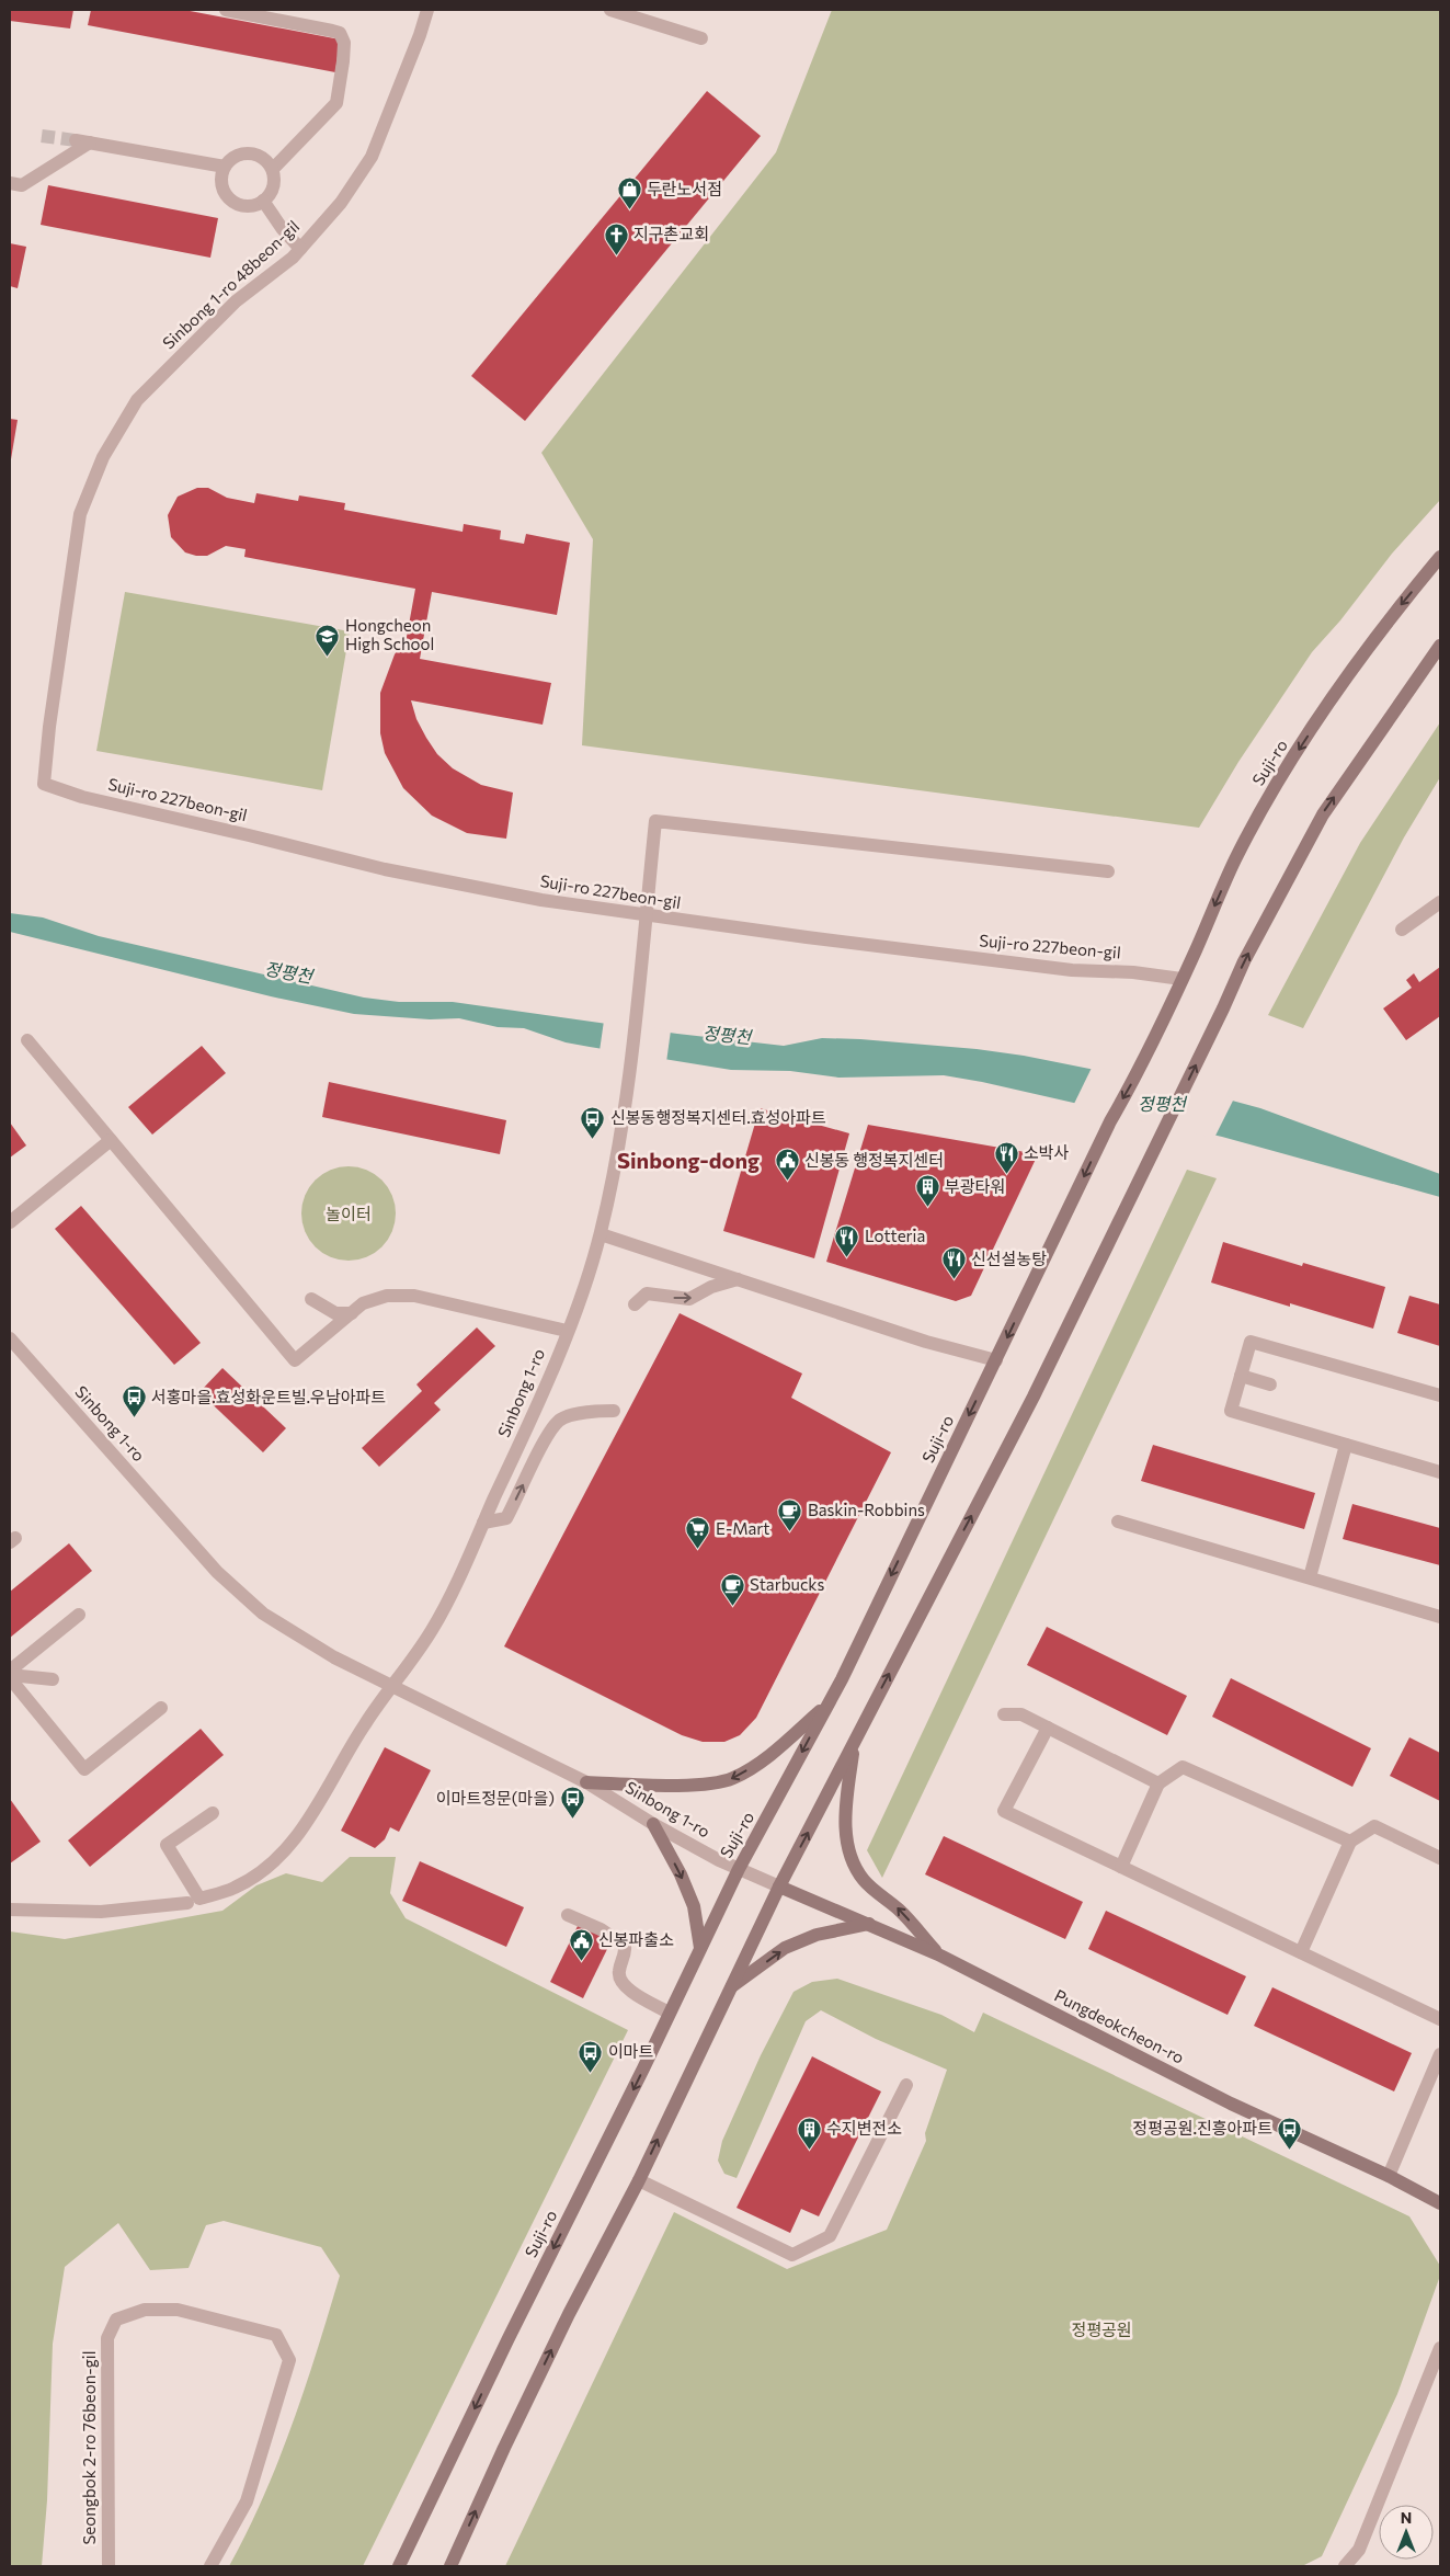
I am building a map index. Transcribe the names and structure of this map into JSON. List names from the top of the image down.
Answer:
{
  "streets": {
    "main road": ["Suji-ro", "Pungdeokcheon-ro"],
    "street": [
      "Sinbong 1-ro 48beon-gil",
      "Suji-ro 227beon-gil",
      "Sinbong 1-ro",
      "Seongbok 2-ro 76beon-gil"
    ]
  },
  "crossings": [
    ["Sinbong 1-ro 48beon-gil", "Suji-ro 227beon-gil"],
    ["Suji-ro", "Suji-ro 227beon-gil"],
    ["Suji-ro", "Sinbong 1-ro"],
    ["Suji-ro 227beon-gil", "Sinbong 1-ro"],
    ["Sinbong 1-ro", "Pungdeokcheon-ro"]
  ],
  "districts": ["Sinbong-dong"],
  "water": ["정평천"],
  "parks": ["놀이터", "정평공원"],
  "places": {
    "shop": ["두란노서점"],
    "church": ["지구촌교회"],
    "school or university": ["Hongcheon High School"],
    "bus stop": [
      "신봉동행정복지센터.효성아파트",
      "서홍마을.효성화운트빌.우남아파트",
      "이마트정문(마을)",
      "이마트",
      "정평공원.진흥아파트"
    ],
    "restaurant": ["소박사", "Lotteria", "신선설농탕"],
    "public building": ["신봉동 행정복지센터", "신봉파출소"],
    "building": ["부광타워", "수지변전소"],
    "cafe": ["Baskin-Robbins", "Starbucks"],
    "supermarket": ["E-Mart"]
  },
  "north": "top"
}
